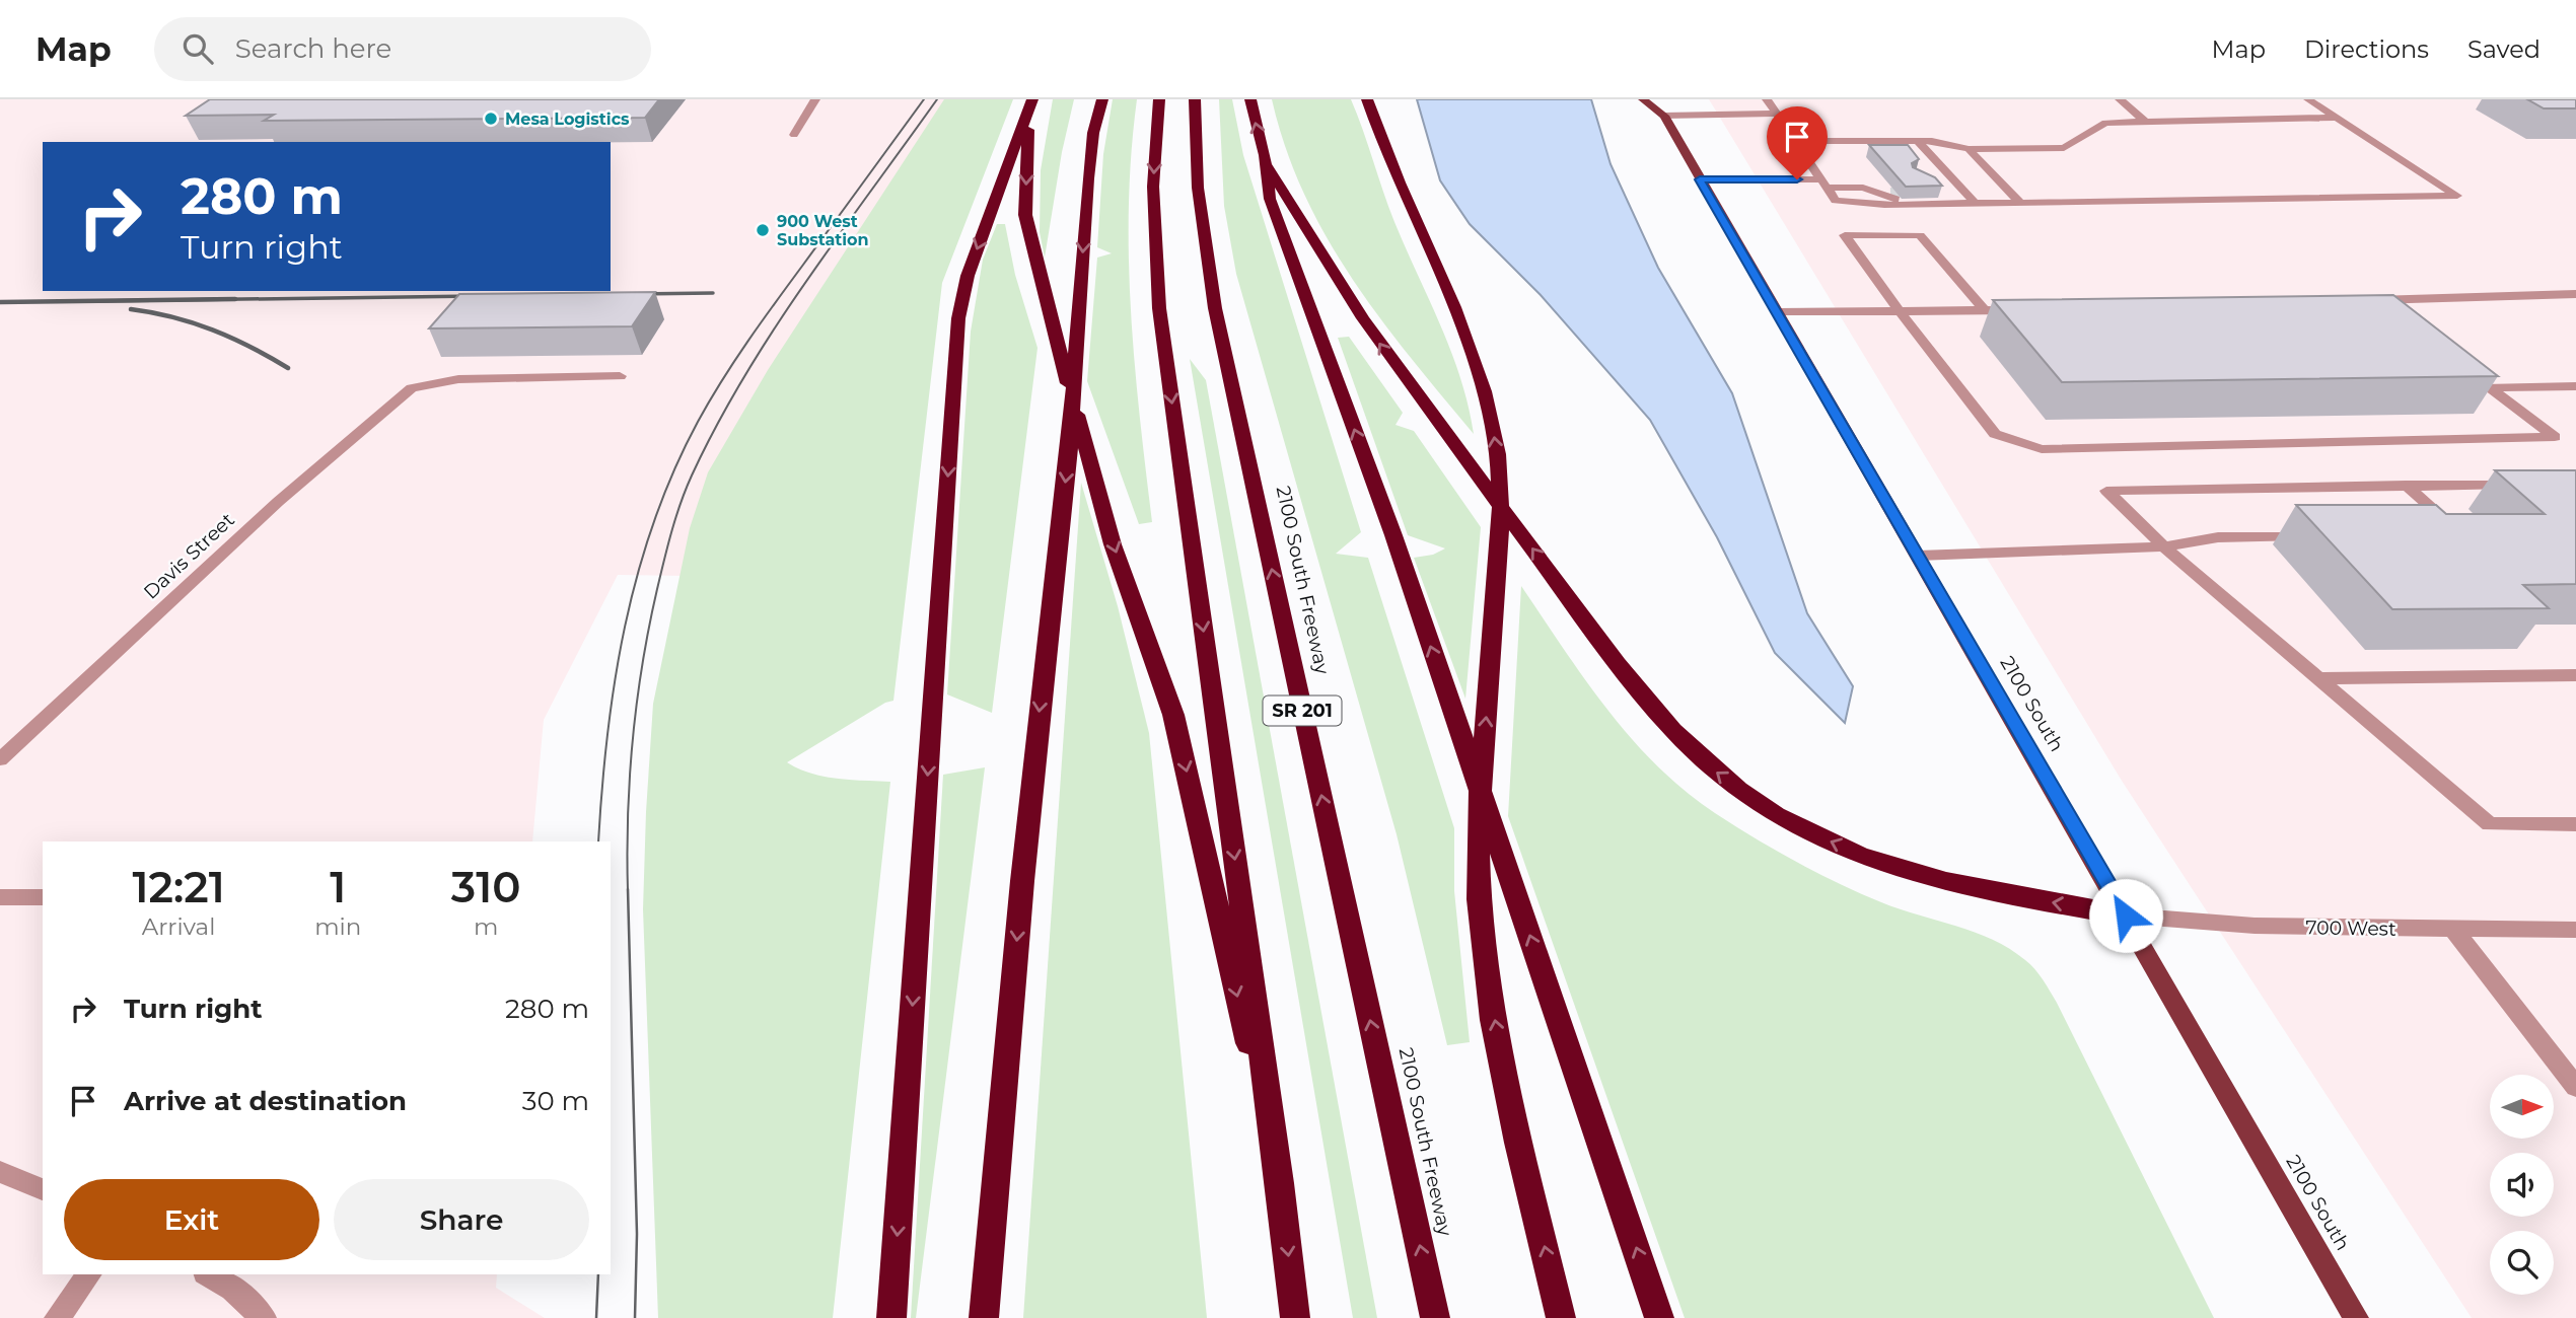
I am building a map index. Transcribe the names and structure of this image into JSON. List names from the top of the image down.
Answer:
{
  "streets": {
    "highway": ["2100 South Freeway", "SR 201"],
    "main road": ["2100 South"],
    "street": ["Davis Street", "700 West"]
  },
  "crossings": [
    ["2100 South", "700 West"]
  ],
  "places": ["Mesa Logistics", "900 West Substation"],
  "north": "right",
  "page": {
    "header": "Map",
    "search": "Search here",
    "nav": ["Map", "Directions", "Saved"],
    "turn": ["280 m", "Turn right"],
    "eta": [
      "12:21",
      "Arrival",
      "1",
      "min",
      "310",
      "m"
    ],
    "list": [
      {
        "name": "Turn right",
        "value": "280 m"
      },
      {
        "name": "Arrive at destination",
        "value": "30 m"
      }
    ],
    "buttons": ["Exit", "Share"]
  }
}
